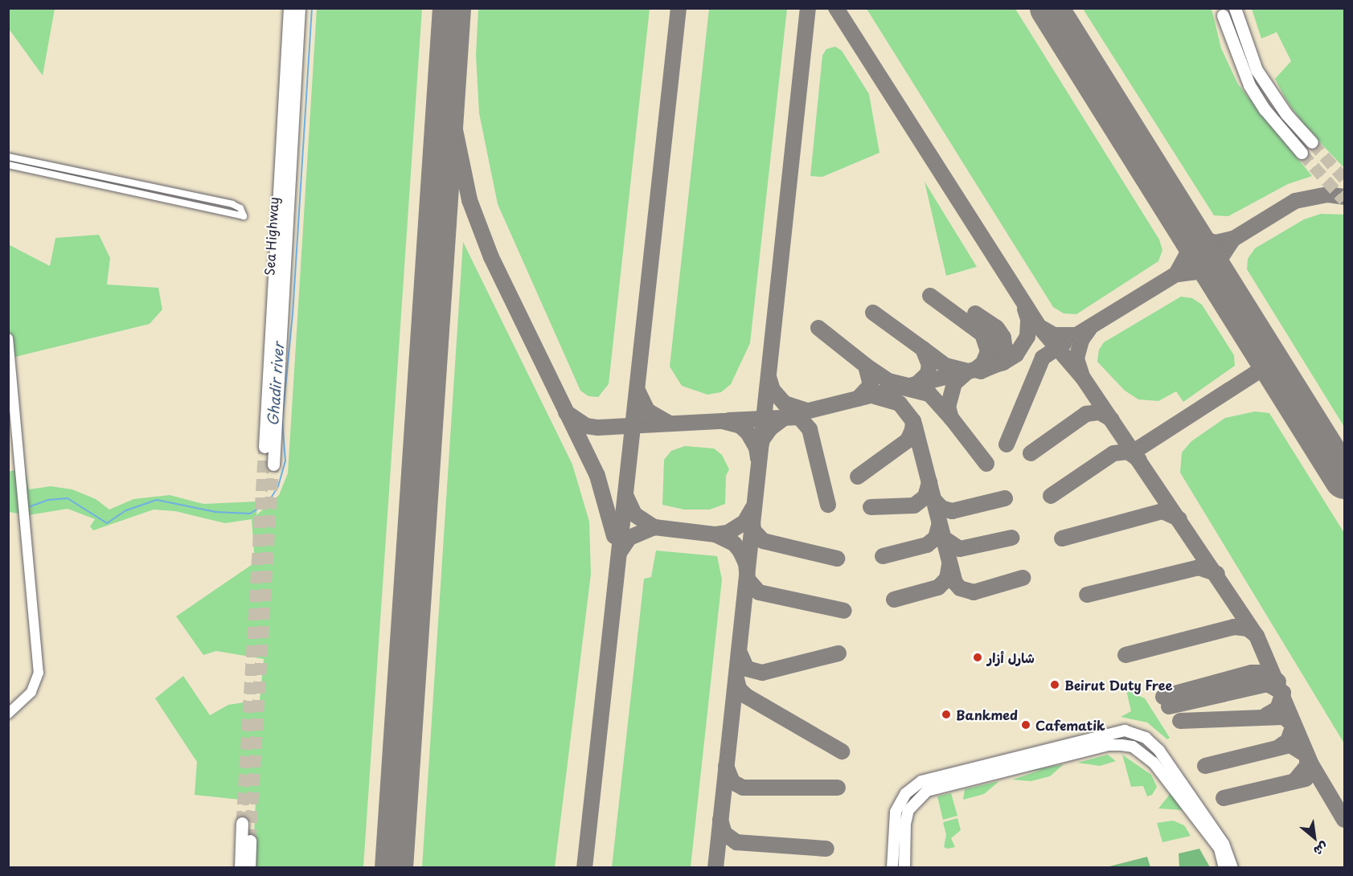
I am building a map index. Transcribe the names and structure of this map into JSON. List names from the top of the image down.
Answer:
{
  "streets": {
    "highway": ["Sea Highway"]
  },
  "water": ["Ghadir river"],
  "places": [
    "شارل أزار",
    "Beirut Duty Free",
    "Bankmed",
    "Cafematik"
  ],
  "north": "bottom right"
}
